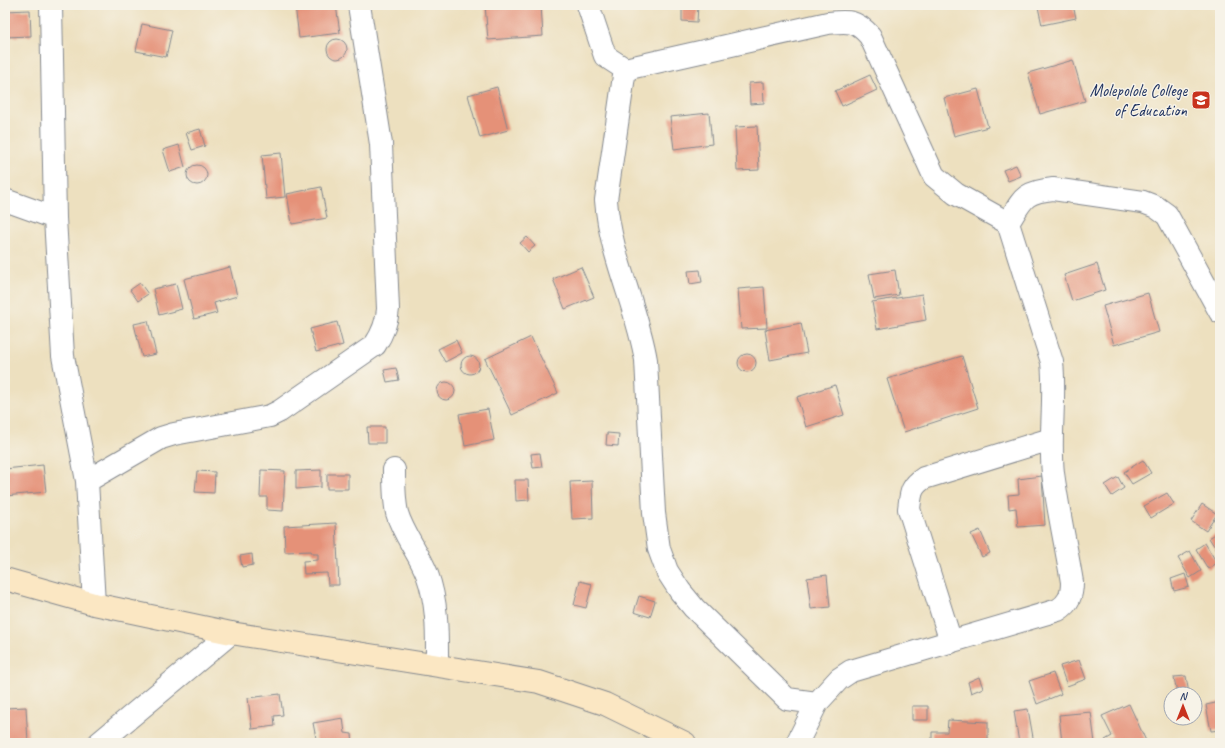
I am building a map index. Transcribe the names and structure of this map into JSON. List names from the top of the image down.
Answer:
{
  "places": {
    "school or university": ["Molepolole College of Education"]
  },
  "north": "top"
}
